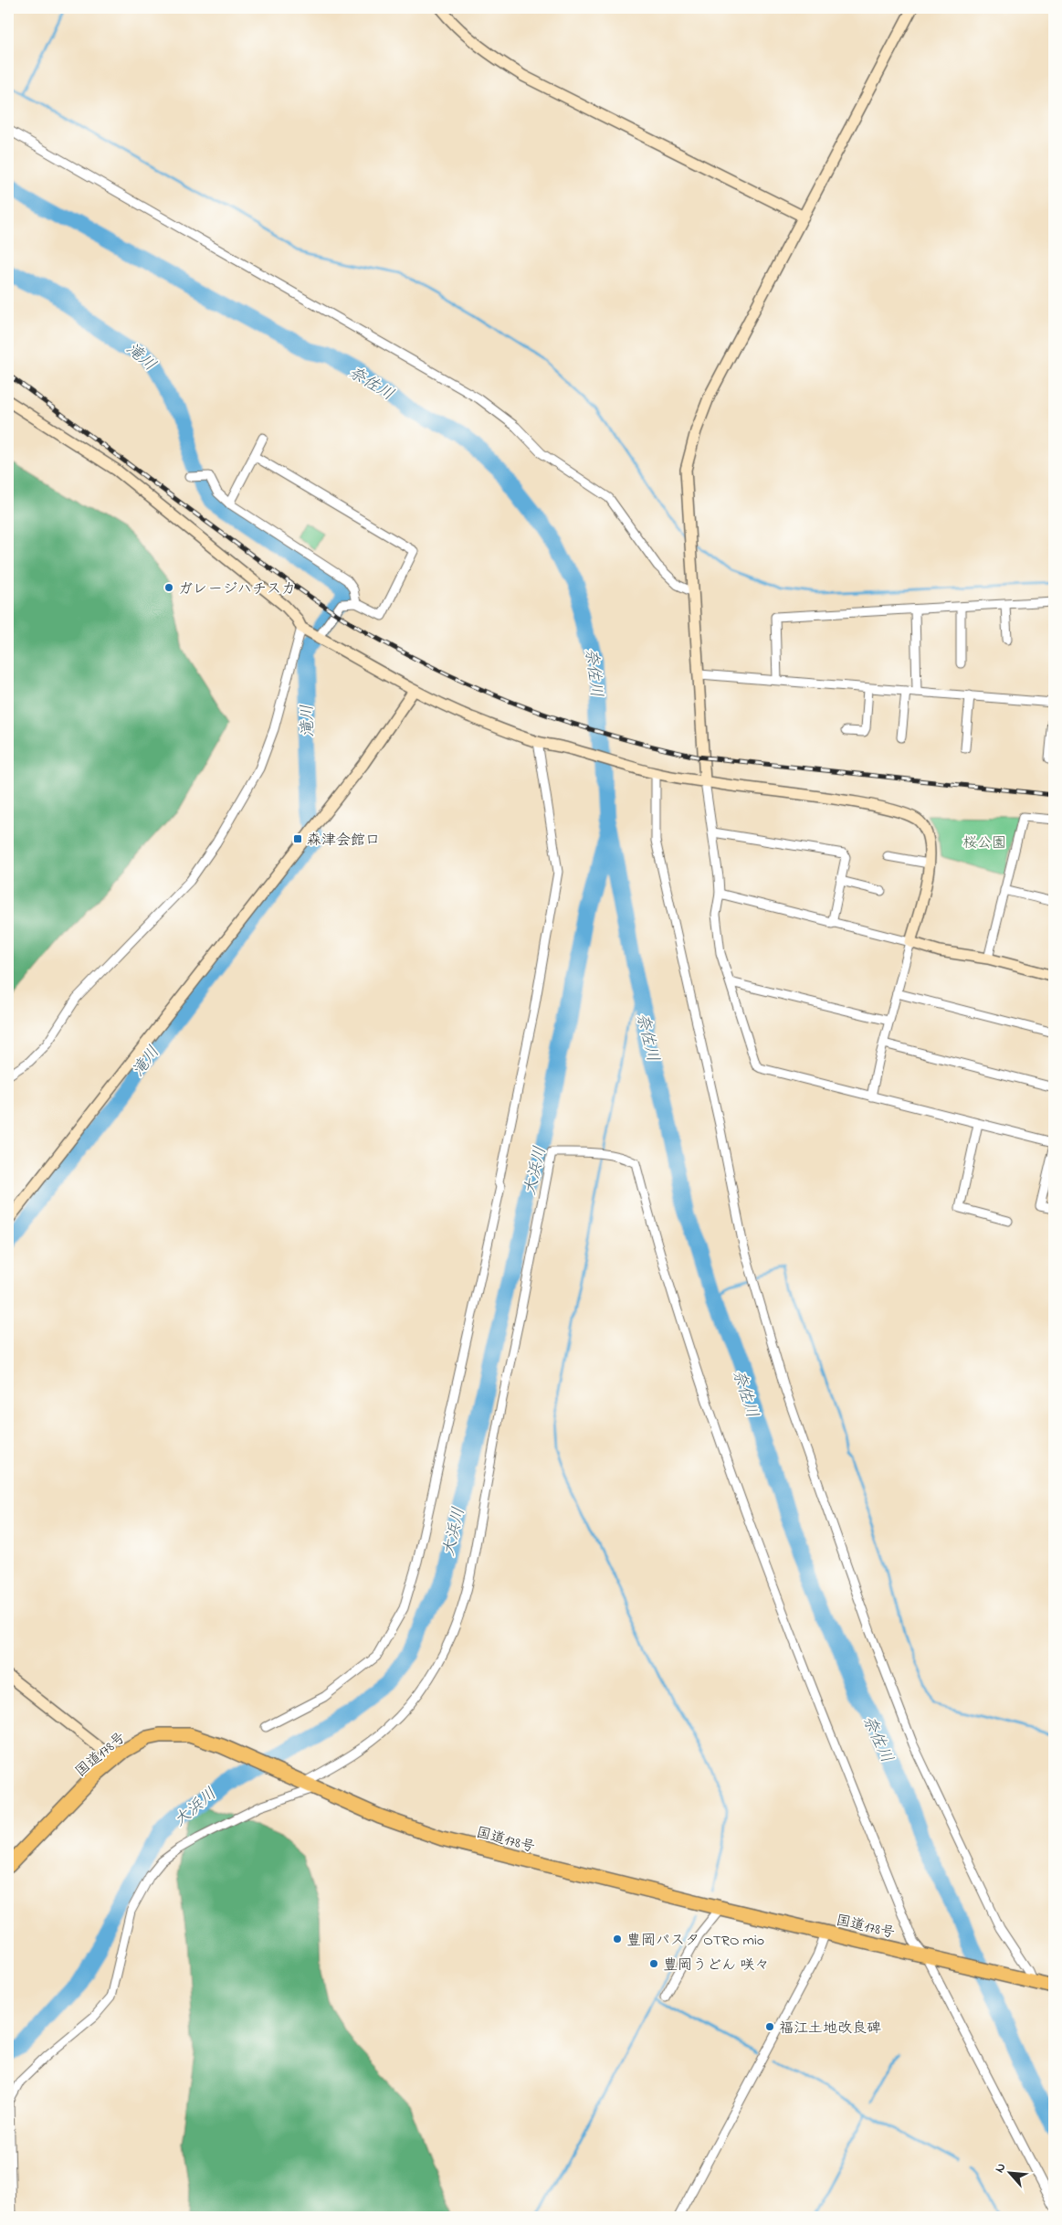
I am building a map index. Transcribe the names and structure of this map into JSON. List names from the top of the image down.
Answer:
{
  "streets": {
    "highway": ["国道178号"]
  },
  "water": ["滝川", "奈佐川", "大浜川"],
  "parks": ["桜公園"],
  "places": {
    "other": [
      "ガレージハチスカ",
      "豊岡パスタ OTRO mio",
      "豊岡うどん 咲々",
      "福江土地改良碑"
    ],
    "transit": ["森津会館口"]
  },
  "north": "top left"
}
